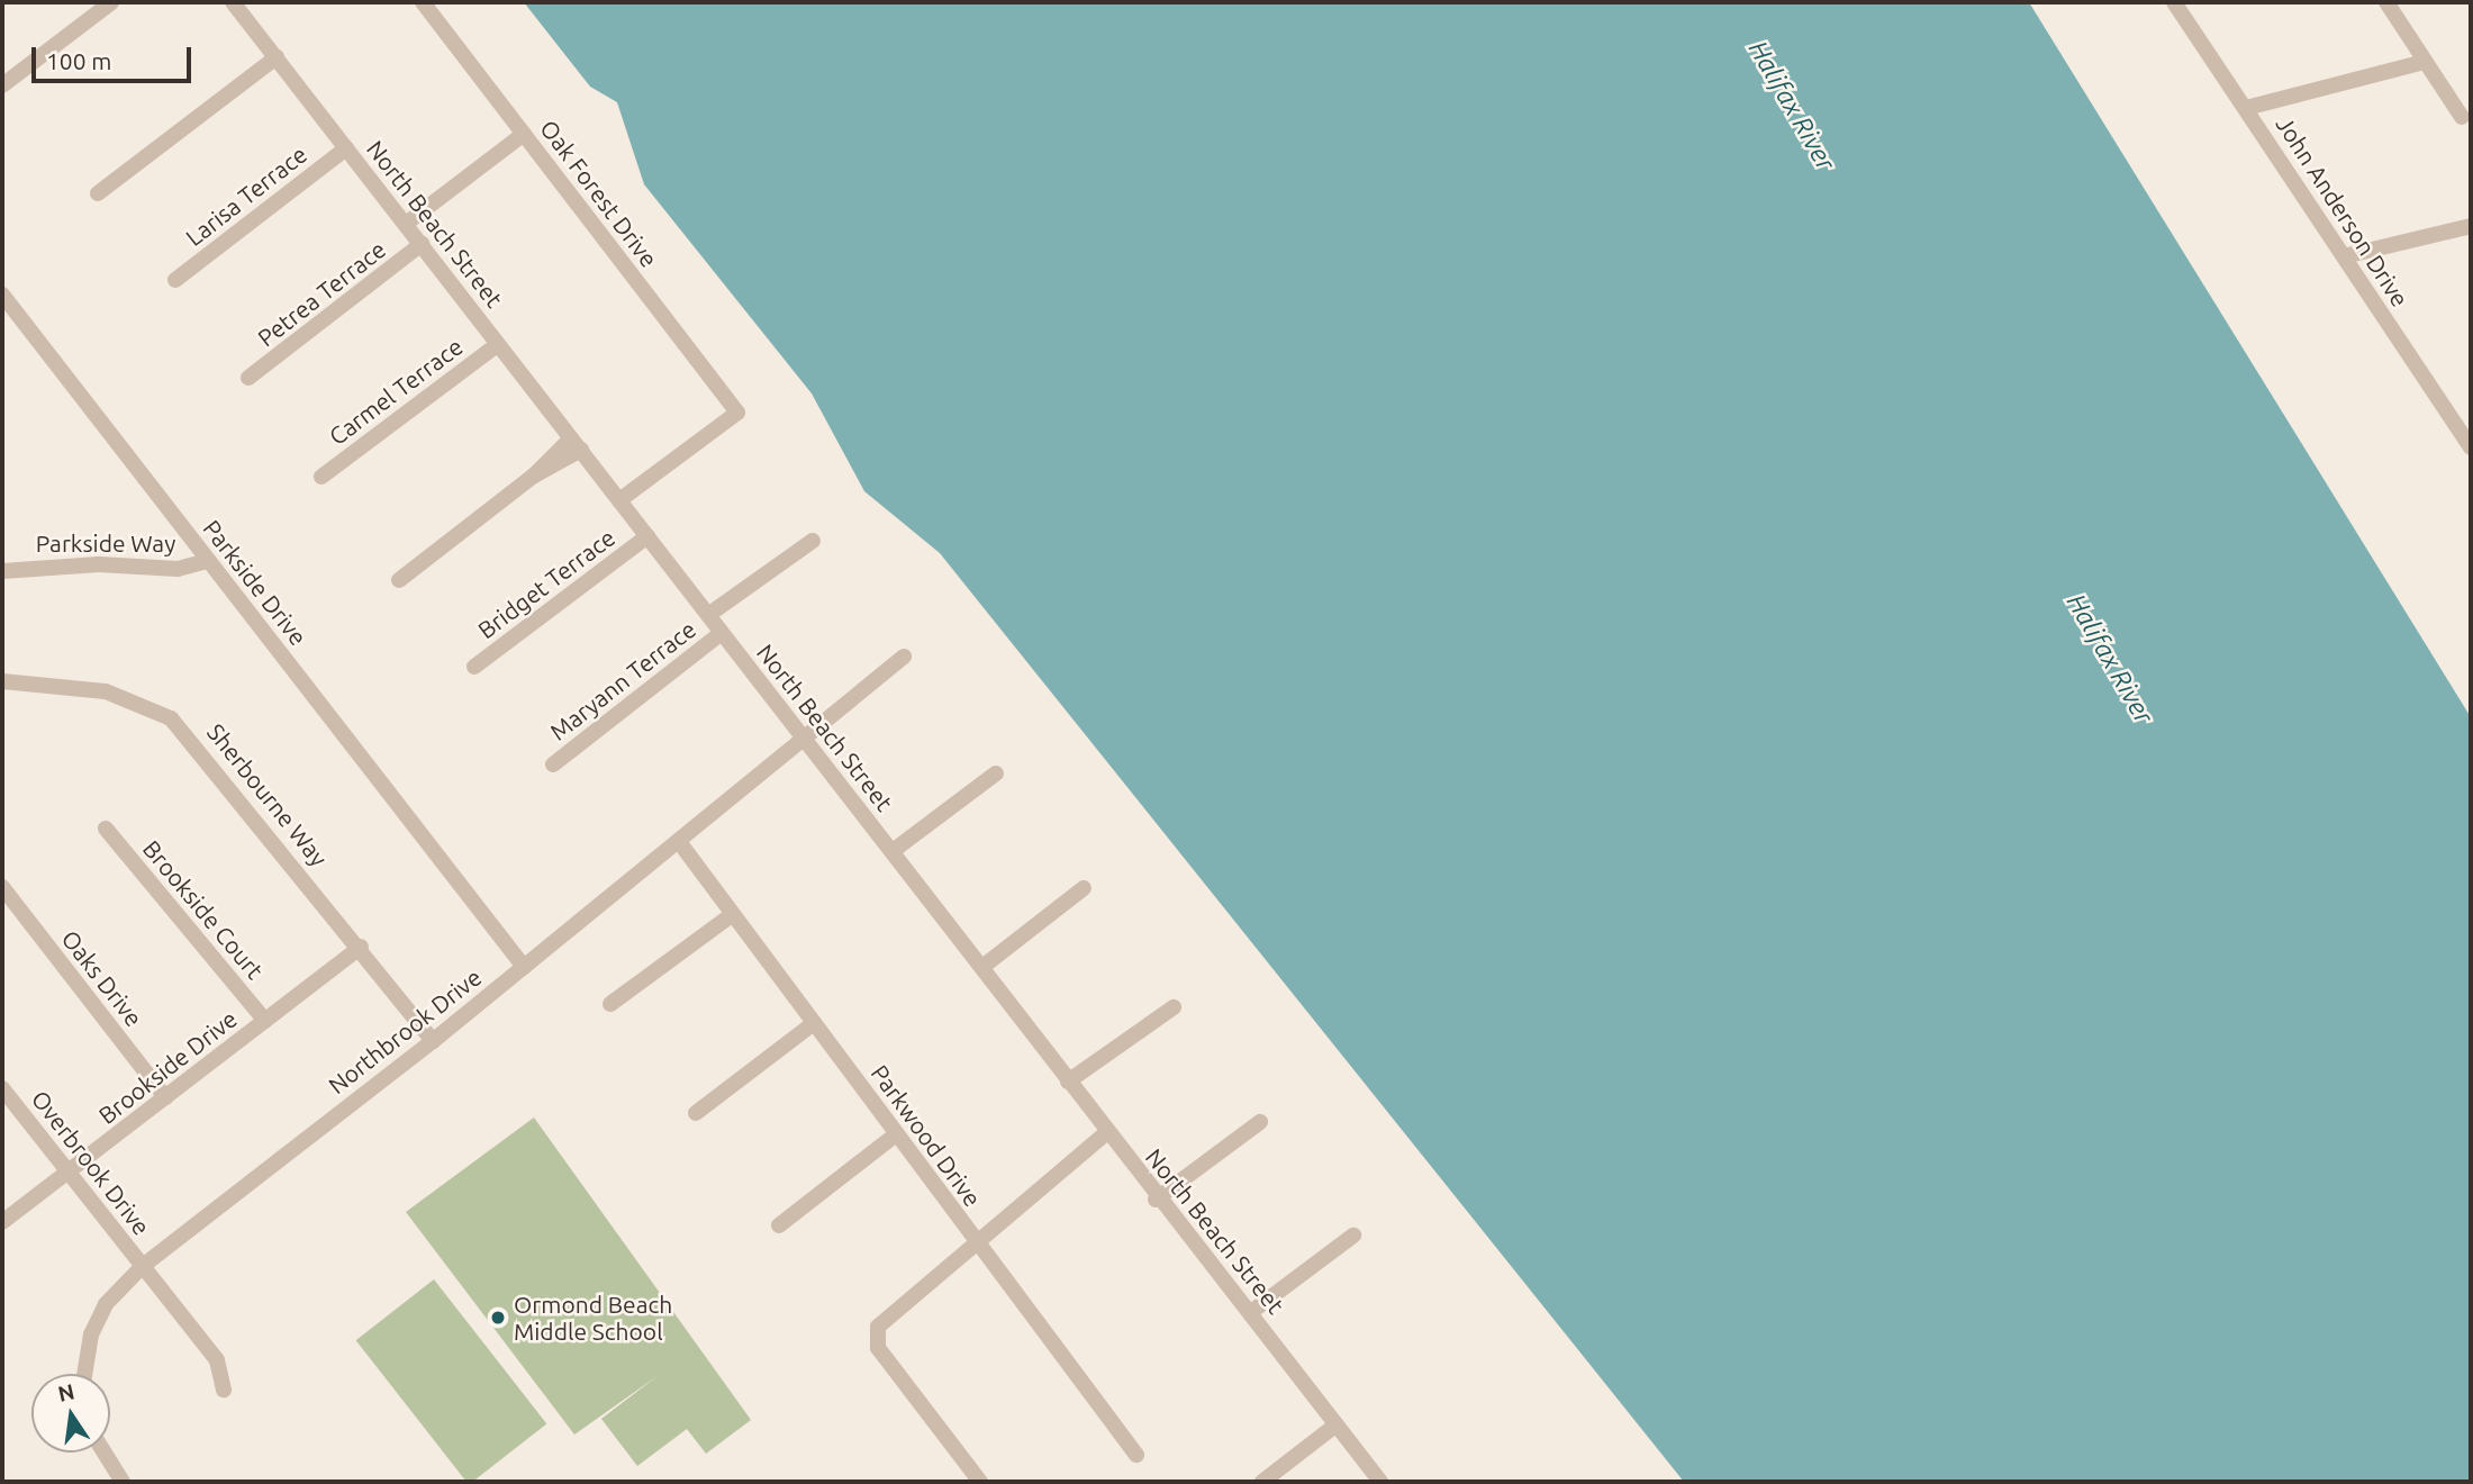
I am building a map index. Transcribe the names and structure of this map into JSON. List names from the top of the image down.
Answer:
{
  "streets": {
    "street": [
      "Oak Forest Drive",
      "Larisa Terrace",
      "John Anderson Drive",
      "North Beach Street",
      "Petrea Terrace",
      "Carmel Terrace",
      "Parkside Way",
      "Parkside Drive",
      "Bridget Terrace",
      "Maryann Terrace",
      "Sherbourne Way",
      "Brookside Court",
      "Oaks Drive",
      "Northbrook Drive",
      "Brookside Drive",
      "Parkwood Drive",
      "Overbrook Drive"
    ]
  },
  "crossings": [
    ["Oak Forest Drive", "North Beach Street"],
    ["Larisa Terrace", "North Beach Street"],
    ["North Beach Street", "Petrea Terrace"],
    ["North Beach Street", "Carmel Terrace"],
    ["North Beach Street", "Bridget Terrace"],
    ["North Beach Street", "Maryann Terrace"],
    ["North Beach Street", "Northbrook Drive"],
    ["Parkside Way", "Parkside Drive"],
    ["Parkside Drive", "Northbrook Drive"],
    ["Sherbourne Way", "Northbrook Drive"],
    ["Sherbourne Way", "Brookside Drive"],
    ["Brookside Court", "Brookside Drive"],
    ["Oaks Drive", "Brookside Drive"],
    ["Northbrook Drive", "Parkwood Drive"],
    ["Northbrook Drive", "Overbrook Drive"],
    ["Brookside Drive", "Overbrook Drive"]
  ],
  "water": ["Halifax River"],
  "places": ["Ormond Beach Middle School"],
  "scale_bar": "100 m",
  "north": "top"
}
